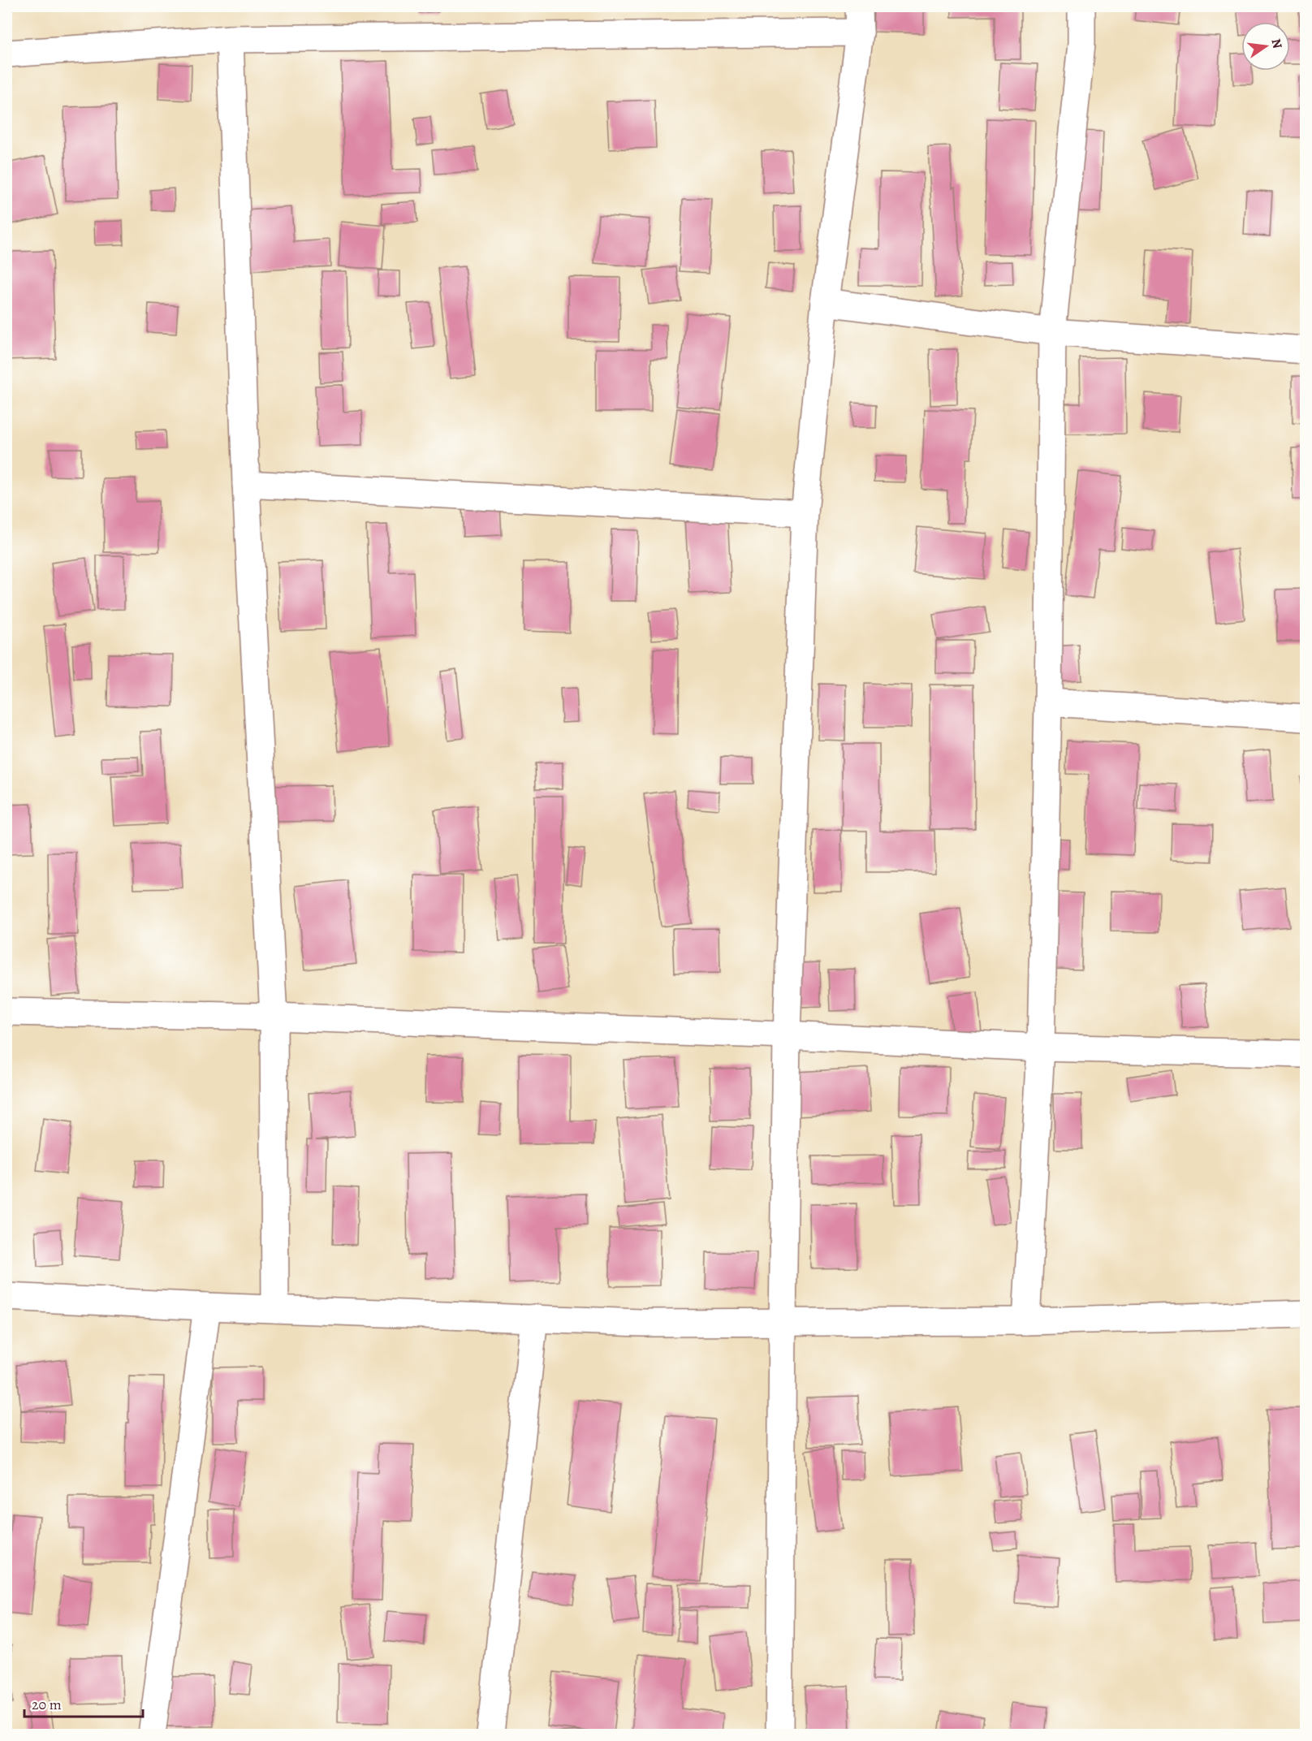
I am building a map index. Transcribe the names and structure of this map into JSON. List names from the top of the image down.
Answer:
{
  "scale_bar": "20 m",
  "north": "right"
}
